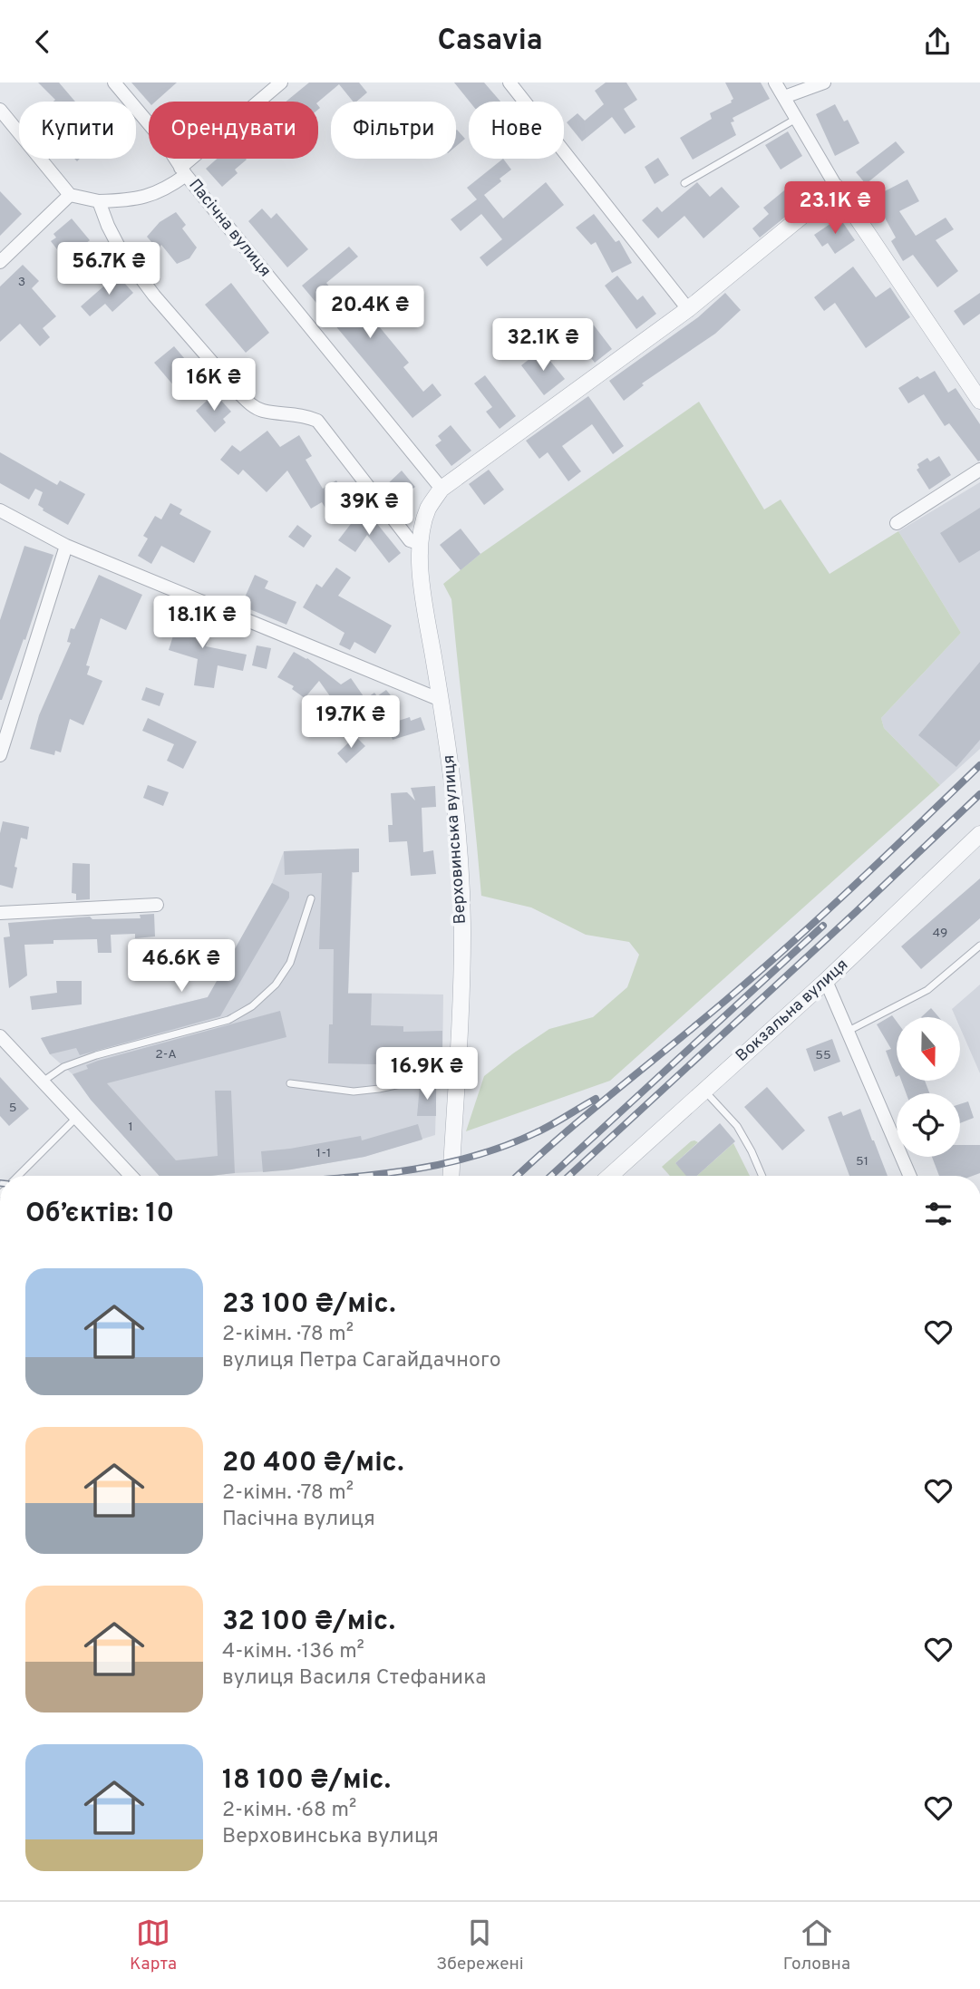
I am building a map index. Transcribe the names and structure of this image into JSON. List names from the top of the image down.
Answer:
{
  "streets": {
    "street": ["Пасічна вулиця", "Верховинська вулиця", "Вокзальна вулиця"]
  },
  "crossings": [
    ["Пасічна вулиця", "Верховинська вулиця"]
  ],
  "house_numbers": [
    "3",
    "49",
    "2-А",
    "55",
    "5",
    "1",
    "1-1",
    "51"
  ],
  "north": "bottom",
  "page": {
    "header": "Casavia",
    "chip": [
      "Купити",
      "Орендувати",
      "Фільтри",
      "Нове"
    ],
    "price": [
      "23.1K ₴",
      "56.7K ₴",
      "20.4K ₴",
      "32.1K ₴",
      "16K ₴",
      "39K ₴",
      "18.1K ₴",
      "19.7K ₴",
      "46.6K ₴",
      "16.9K ₴"
    ],
    "heading": "Об’єктів: 10",
    "list": [
      {
        "name": "23 100 ₴/міс.",
        "note": "2-кімн. · 78 m² · вулиця Петра Сагайдачного"
      },
      {
        "name": "20 400 ₴/міс.",
        "note": "2-кімн. · 78 m² · Пасічна вулиця"
      },
      {
        "name": "32 100 ₴/міс.",
        "note": "4-кімн. · 136 m² · вулиця Василя Стефаника"
      },
      {
        "name": "18 100 ₴/міс.",
        "note": "2-кімн. · 68 m² · Верховинська вулиця"
      }
    ],
    "tabs": ["Карта", "Збережені", "Головна"]
  }
}
